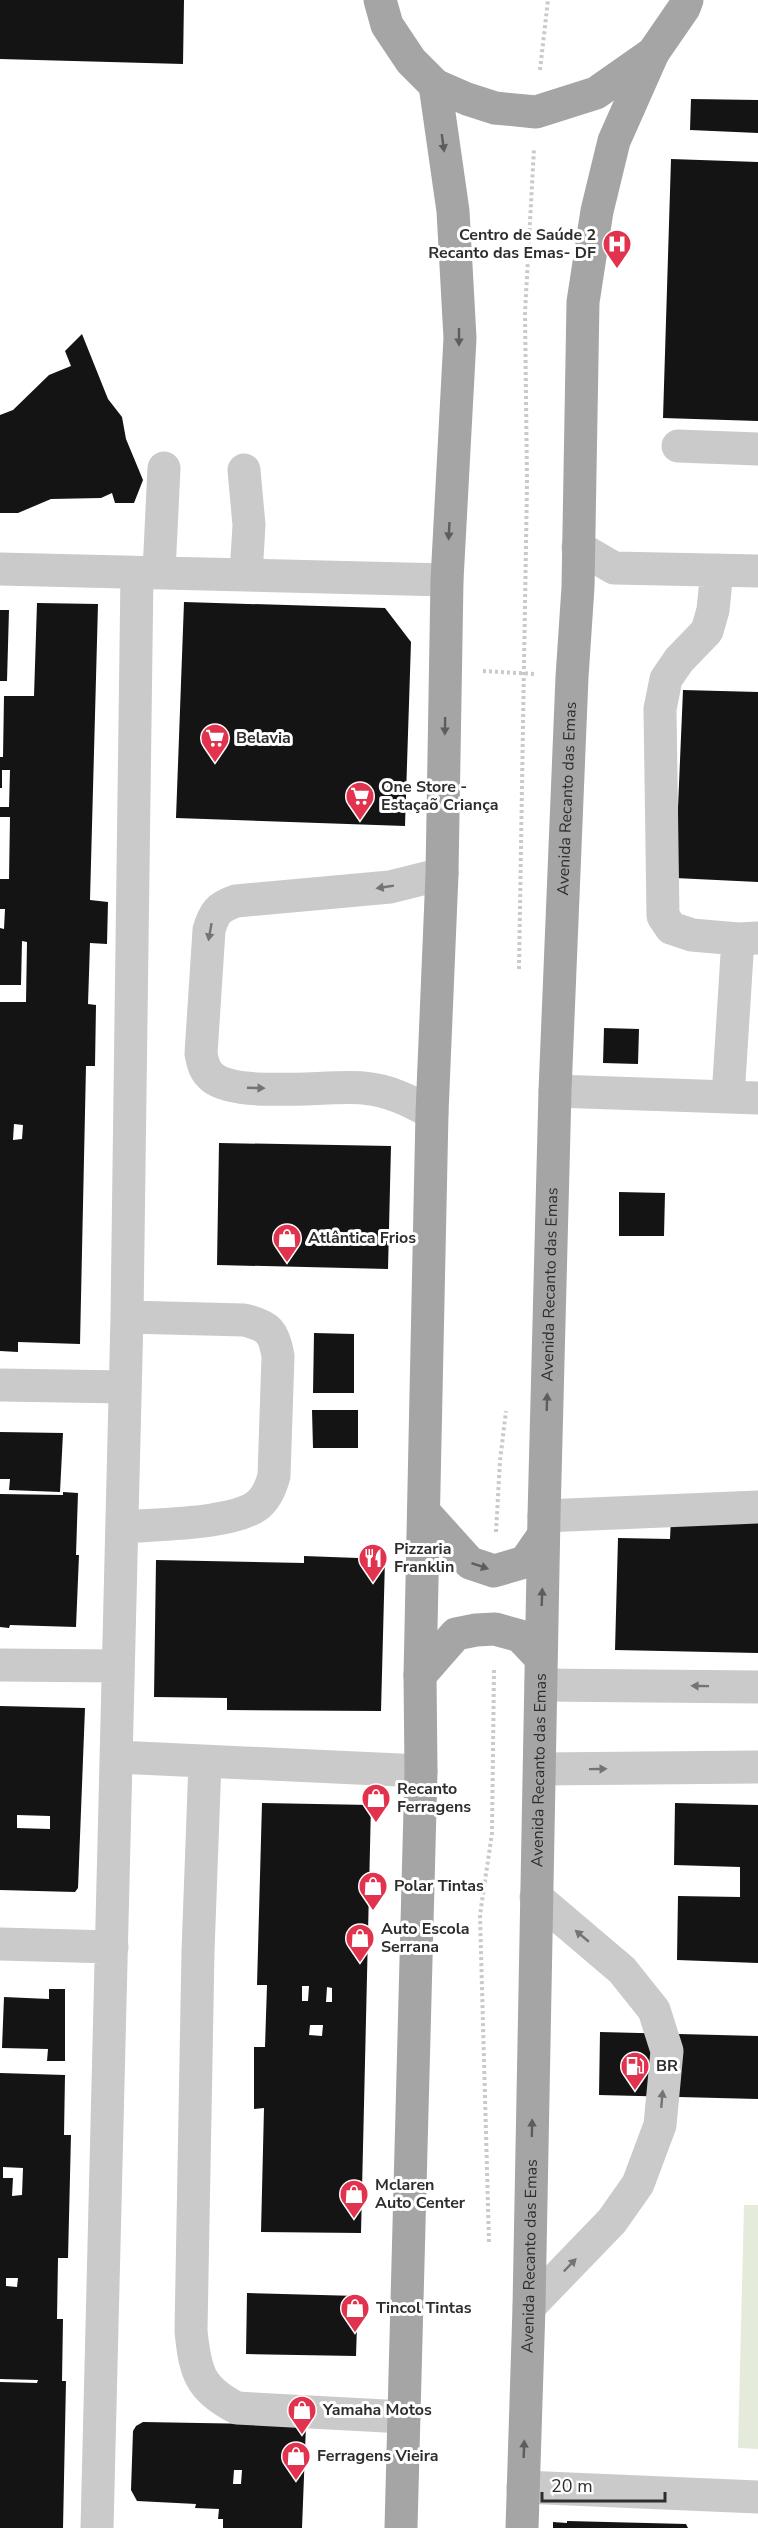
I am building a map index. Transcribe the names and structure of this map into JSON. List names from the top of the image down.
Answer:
{
  "streets": {
    "main road": ["Avenida Recanto das Emas"]
  },
  "places": {
    "hospital": ["Centro de Saúde 2 Recanto das Emas- DF"],
    "supermarket": ["Belavia", "One Store - Estaçaõ Criança"],
    "shop": [
      "Atlântica Frios",
      "Recanto Ferragens",
      "Polar Tintas",
      "Auto Escola Serrana",
      "Mclaren Auto Center",
      "Tincol Tintas",
      "Yamaha Motos",
      "Ferragens Vieira"
    ],
    "restaurant": ["Pizzaria Franklin"],
    "fuel station": ["BR"]
  },
  "scale_bar": "20 m"
}
